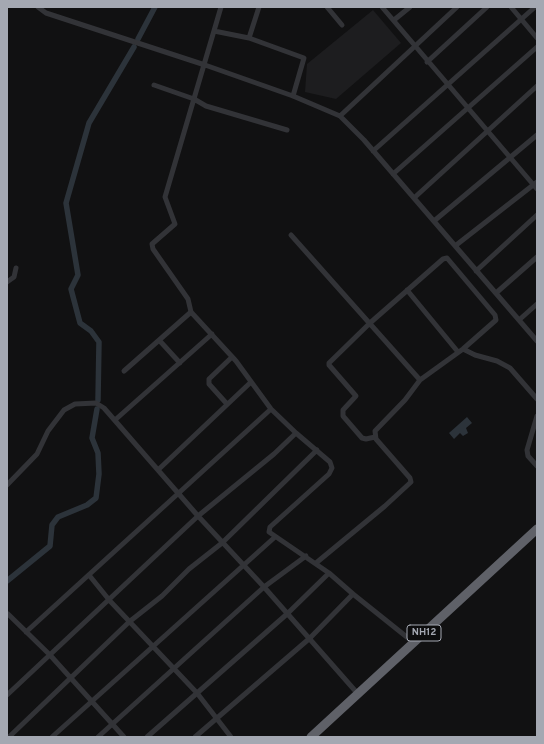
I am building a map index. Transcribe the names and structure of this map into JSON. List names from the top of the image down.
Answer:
{
  "streets": {
    "highway": ["NH12"]
  }
}
